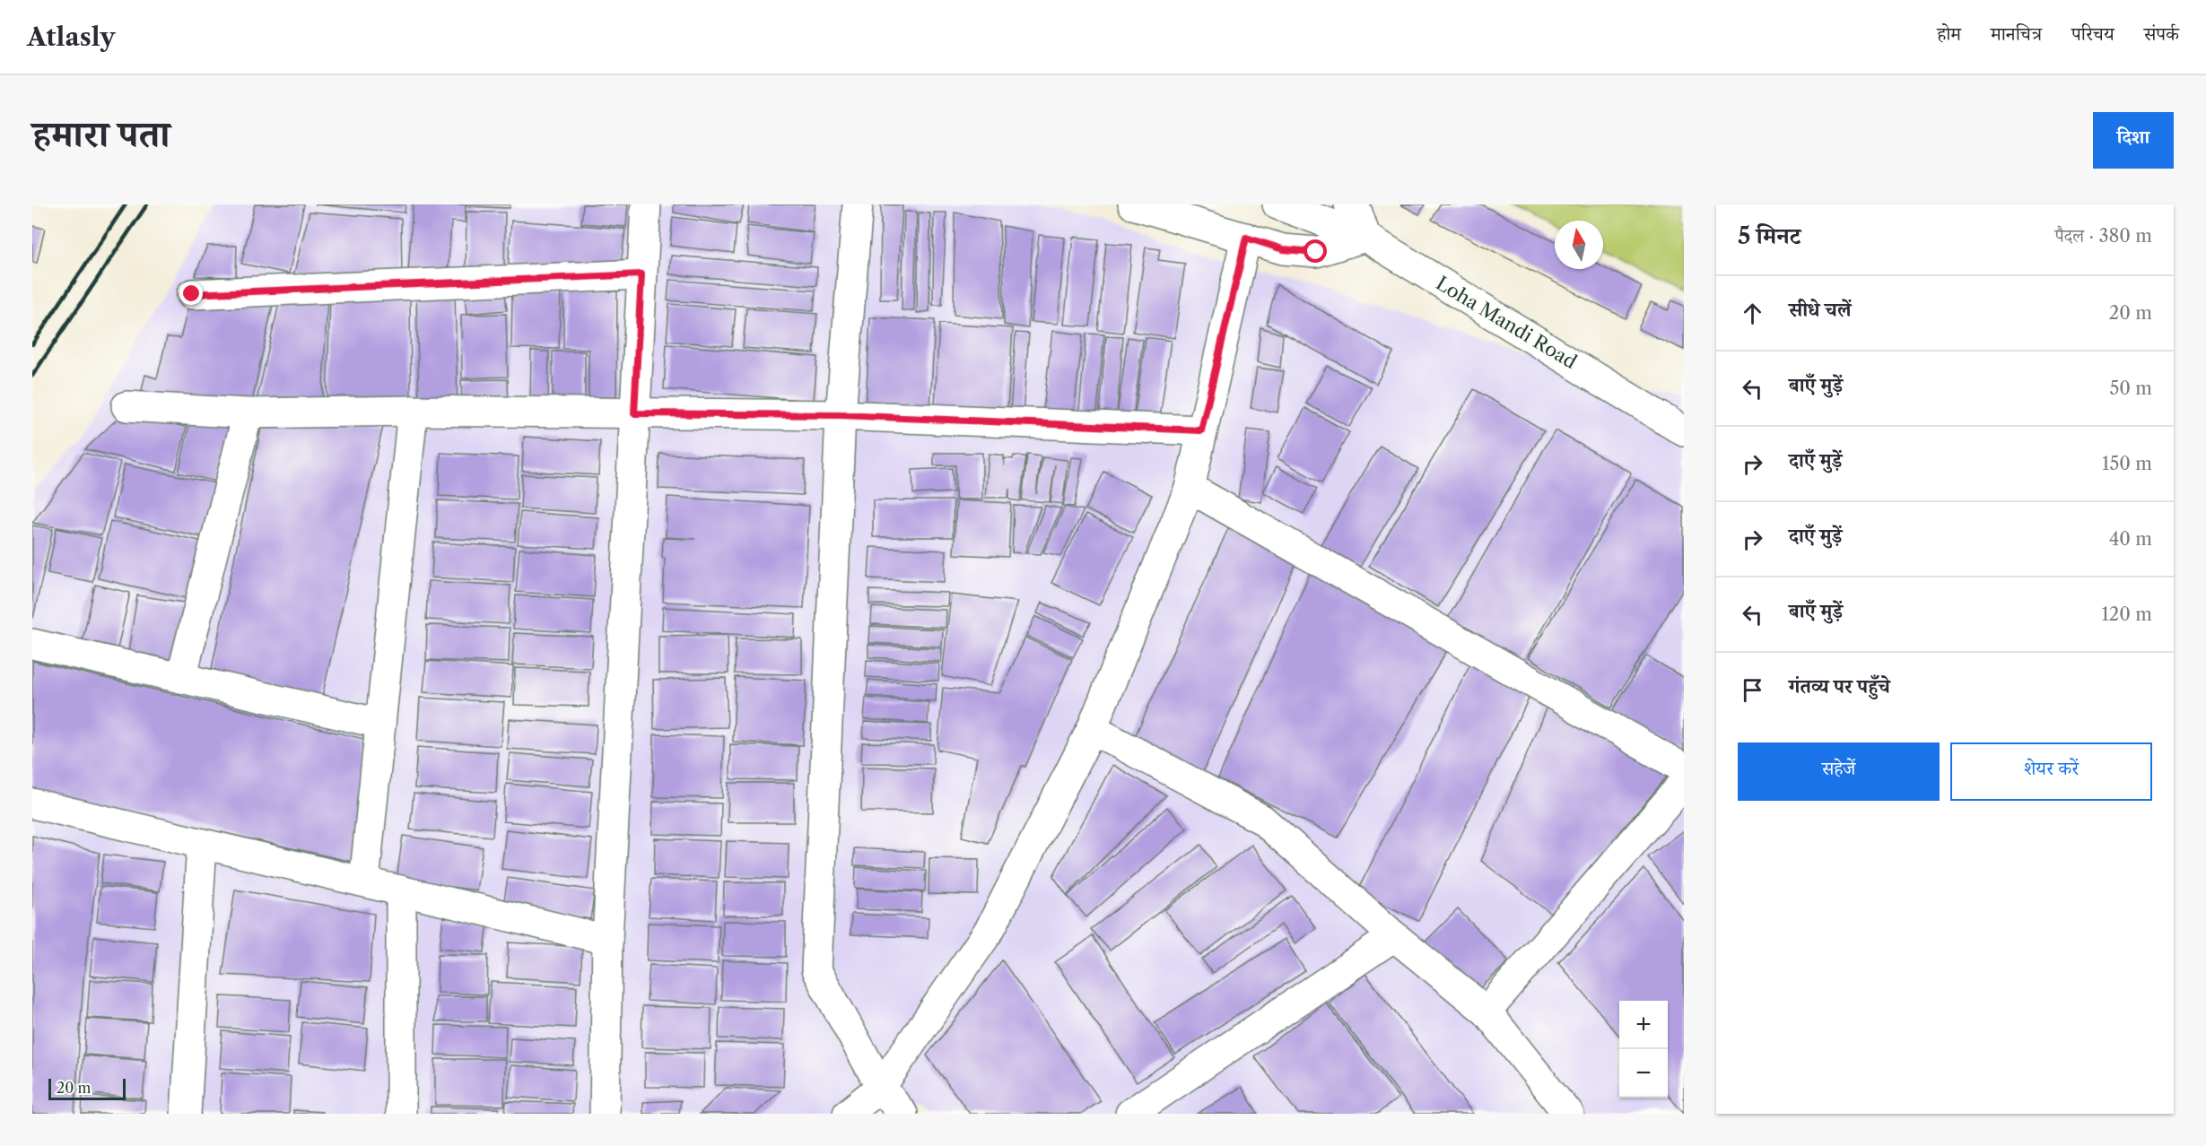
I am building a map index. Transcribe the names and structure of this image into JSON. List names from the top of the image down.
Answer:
{
  "streets": {
    "street": ["Loha Mandi Road"]
  },
  "scale_bar": "20 m",
  "north": "top",
  "page": {
    "header": "Atlasly",
    "nav": [
      "होम",
      "मानचित्र",
      "परिचय",
      "संपर्क"
    ],
    "title": "हमारा पता",
    "buttons": [
      "दिशा",
      ["सहेजें", "शेयर करें"]
    ],
    "heading": ["5 मिनट", "पैदल · 380 m"],
    "list": [
      ["सीधे चलें", "20 m"],
      ["बाएँ मुड़ें", "50 m"],
      ["दाएँ मुड़ें", "150 m"],
      ["दाएँ मुड़ें", "40 m"],
      ["बाएँ मुड़ें", "120 m"],
      "गंतव्य पर पहुँचे"
    ],
    "map_buttons": ["+", "−"],
    "scale": "20 m"
  }
}
